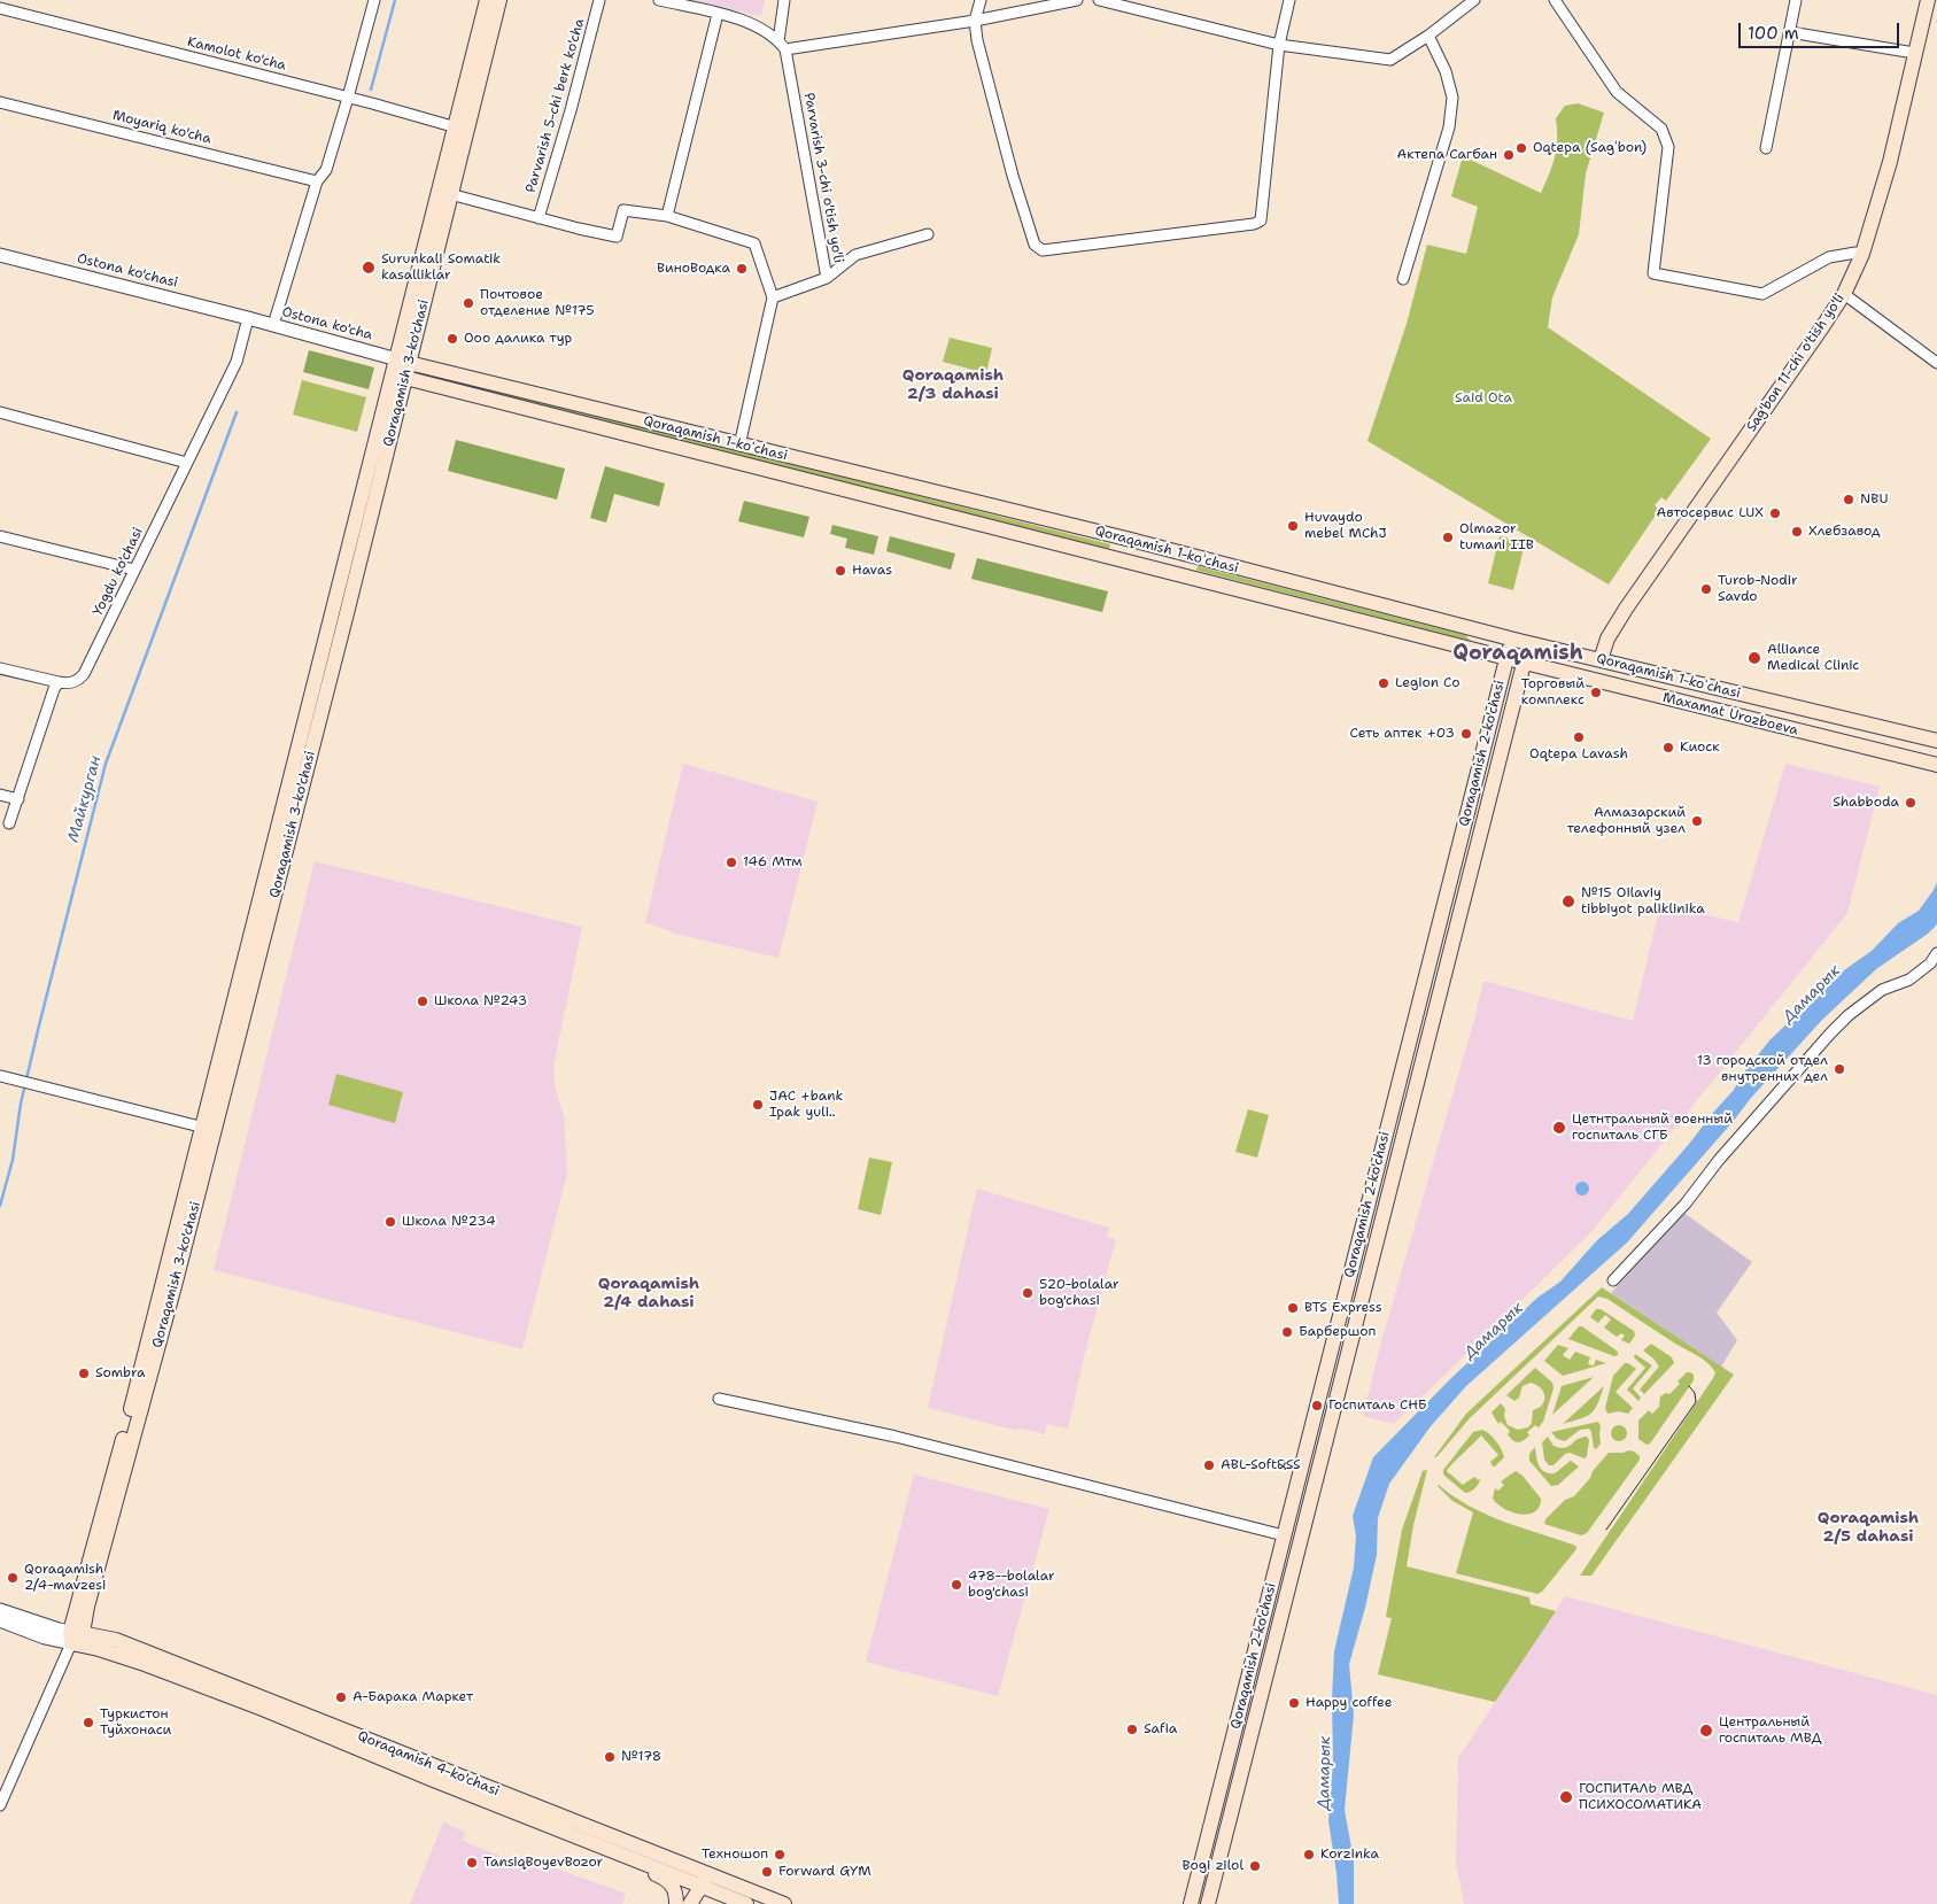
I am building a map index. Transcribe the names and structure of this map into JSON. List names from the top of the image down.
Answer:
{
  "streets": {
    "main road": [
      "Sag'bon 11-chi o'tish yo'li",
      "Qoraqamish 3-ko'chasi",
      "Qoraqamish 1-koʻchasi",
      "Maxamat Urozboeva",
      "Qoraqamish 2-ko'chasi",
      "Qoraqamish 4-ko'chasi"
    ],
    "street": [
      "Kamolot ko'cha",
      "Parvarish 5-chi berk ko'cha",
      "Moyariq ko'cha",
      "Parvarish 3-chi o'tish yo'li",
      "Ostona ko'chasi",
      "Ostona ko'cha",
      "Yogdu ko'chasi"
    ]
  },
  "crossings": [
    ["Kamolot ko'cha", "Qoraqamish 3-ko'chasi"],
    ["Ostona ko'chasi", "Ostona ko'cha"],
    ["Ostona ko'chasi", "Yogdu ko'chasi"],
    ["Ostona ko'cha", "Qoraqamish 3-ko'chasi"],
    ["Ostona ko'cha", "Qoraqamish 1-koʻchasi"],
    ["Ostona ko'cha", "Yogdu ko'chasi"],
    ["Sag'bon 11-chi o'tish yo'li", "Qoraqamish 1-koʻchasi"],
    ["Qoraqamish 3-ko'chasi", "Qoraqamish 1-koʻchasi"],
    ["Qoraqamish 3-ko'chasi", "Qoraqamish 4-ko'chasi"],
    ["Qoraqamish 1-koʻchasi", "Maxamat Urozboeva"],
    ["Qoraqamish 1-koʻchasi", "Qoraqamish 2-ko'chasi"],
    ["Maxamat Urozboeva", "Qoraqamish 2-ko'chasi"]
  ],
  "districts": [
    "Qoraqamish 2/3 dahasi",
    "Qoraqamish",
    "Qoraqamish 2/4 dahasi",
    "Qoraqamish 2/5 dahasi"
  ],
  "water": ["Майкурган", "Дамарык"],
  "parks": ["Said Ota"],
  "places": [
    "Oqtepa (Sagʻbon)",
    "Актепа Сагбан",
    "Surunkali Somatik kasalliklar",
    "ВиноВодка",
    "Почтовое отделение №175",
    "Ооо далика тур",
    "NBU",
    "Автосервис LUX",
    "Huvaydo mebel MChJ",
    "Хлебзавод",
    "Olmazor tumani IIB",
    "Havas",
    "Turob-Nodir Savdo",
    "Alliance Medical Clinic",
    "Legion Co",
    "Торговый комплекс",
    "Сеть аптек +03",
    "Oqtepa Lavash",
    "Киоск",
    "Shabboda",
    "Алмазарский телефонный узел",
    "146 Мтм",
    "№15 Oilaviy tibbiyot paliklinika",
    "Школа №243",
    "13 городской отдел внутренних дел",
    "JAC +bank Ipak yuli..",
    "Цетнтральный военный госпиталь СГБ",
    "Школа №234",
    "520-bolalar bog'chasi",
    "BTS Express",
    "Барбершоп",
    "Sombra",
    "Госпиталь СНБ",
    "ABL-Soft&SS",
    "Qoraqamish 2/4-mavzesi",
    "478--bolalar bog'chasi",
    "А-Барака Маркет",
    "Happy coffee",
    "Туркистон Туйхонаси",
    "Safia",
    "Центральный госпиталь МВД",
    "№178",
    "ГОСПИТАЛЬ МВД ПСИХОСОМАТИКА",
    "Техношоп",
    "Korzinka",
    "TansiqBoyevBozor",
    "Bogi zilol",
    "Forward GYM"
  ],
  "scale_bar": "100 m"
}
